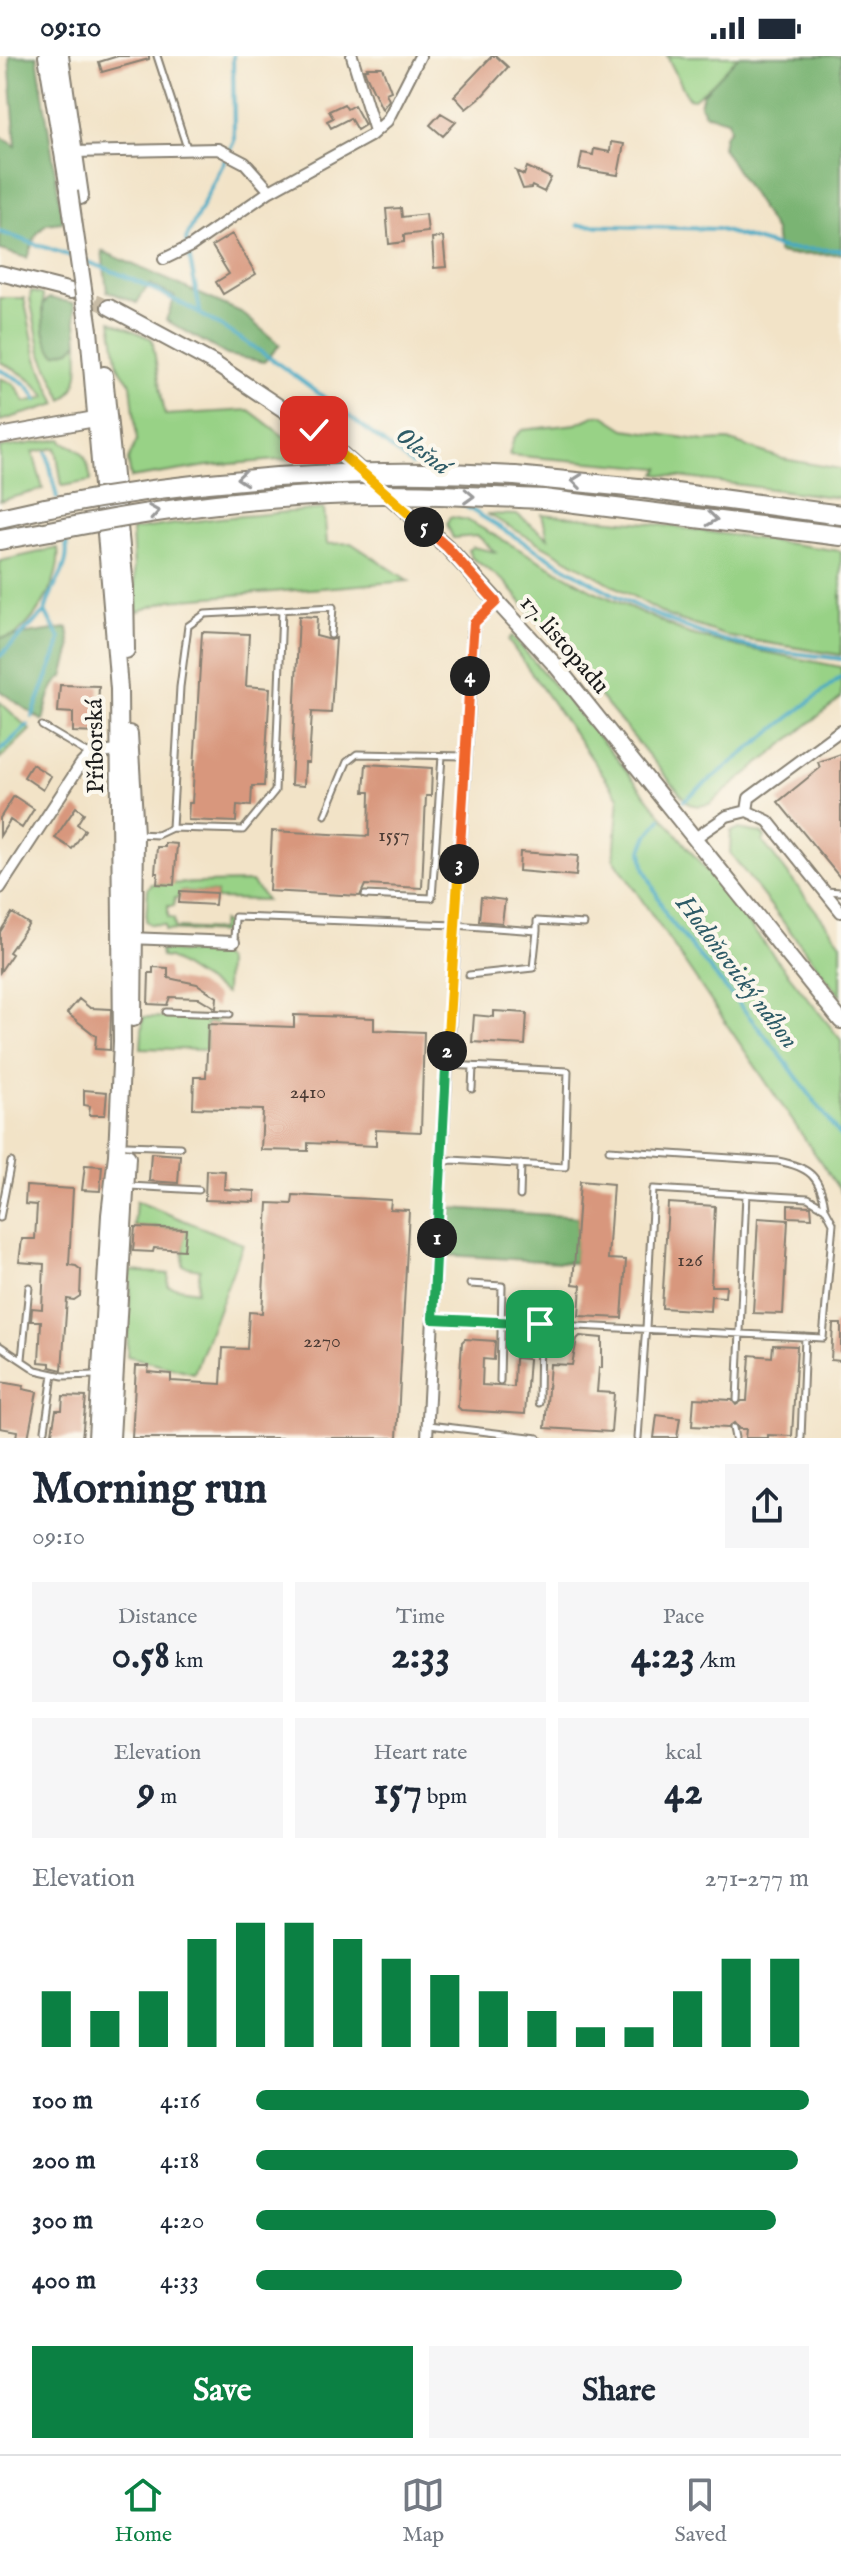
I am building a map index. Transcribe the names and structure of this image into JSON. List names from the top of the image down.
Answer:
{
  "streets": {
    "main road": ["17. listopadu", "Příborská"]
  },
  "water": ["Olešná", "Hodoňovický náhon"],
  "house_numbers": [
    "1557",
    "2410",
    "126",
    "2270"
  ],
  "page": {
    "status": "09:10",
    "pins": [
      "5",
      "4",
      "3",
      "2",
      "1"
    ],
    "heading": ["Morning run", "09:10"],
    "stats": [
      ["Distance", "0.58 km"],
      ["Time", "2:33"],
      ["Pace", "4:23 /km"],
      ["Elevation", "9 m"],
      ["Heart rate", "157 bpm"],
      ["kcal", "42"]
    ],
    "chart": ["Elevation", "271–277 m"],
    "list": [
      {
        "name": "100 m",
        "note": "4:16"
      },
      {
        "name": "200 m",
        "note": "4:18"
      },
      {
        "name": "300 m",
        "note": "4:20"
      },
      {
        "name": "400 m",
        "note": "4:33"
      }
    ],
    "buttons": ["Save", "Share"],
    "tabs": ["Home", "Map", "Saved"]
  }
}
